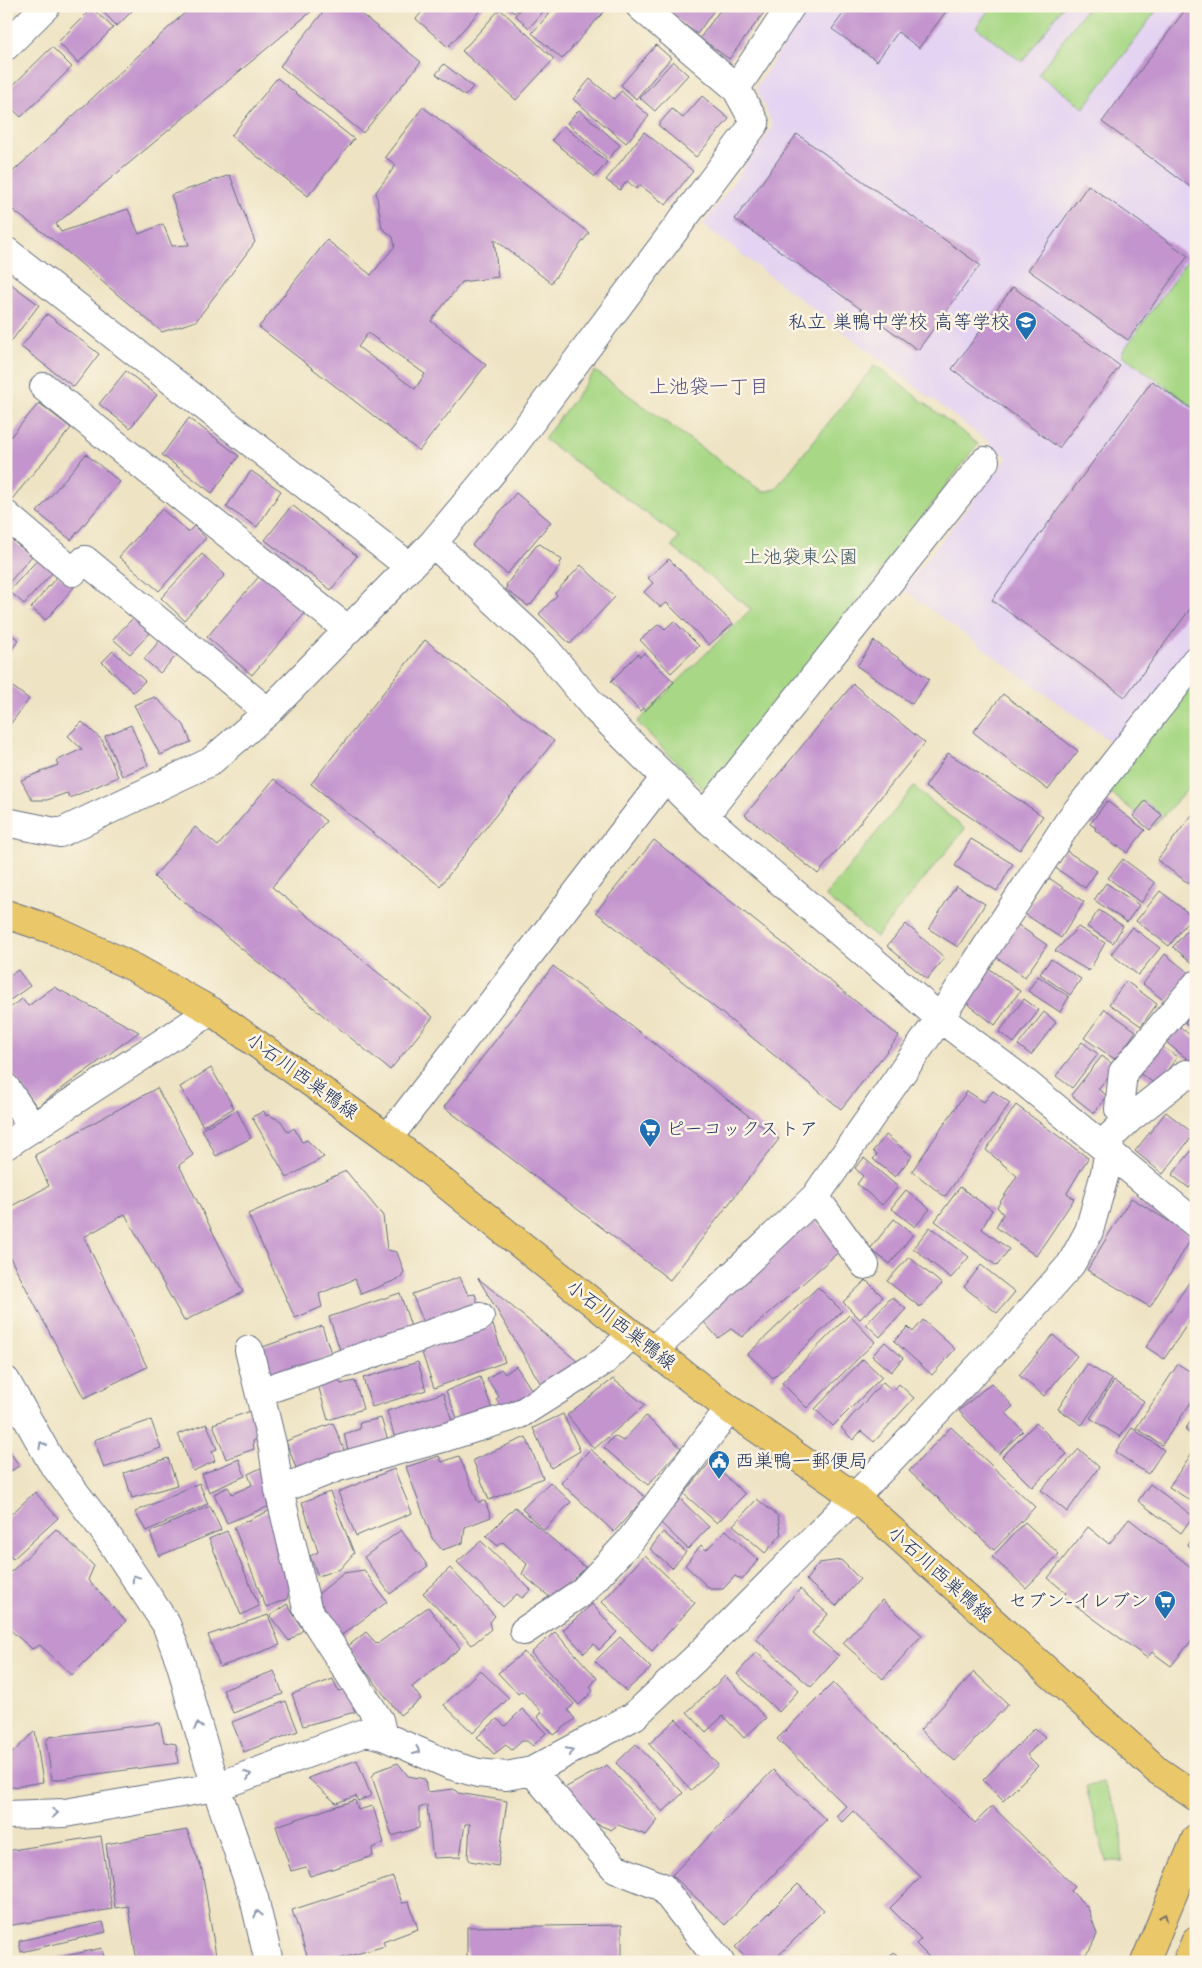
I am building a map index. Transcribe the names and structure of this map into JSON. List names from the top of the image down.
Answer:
{
  "streets": {
    "main road": ["小石川西巣鴨線"]
  },
  "districts": ["上池袋一丁目"],
  "parks": ["上池袋東公園"],
  "places": {
    "school or university": ["私立 巣鴨中学校 高等学校"],
    "supermarket": ["ピーコックストア", "セブン-イレブン"],
    "public building": ["西巣鴨一郵便局"]
  }
}
